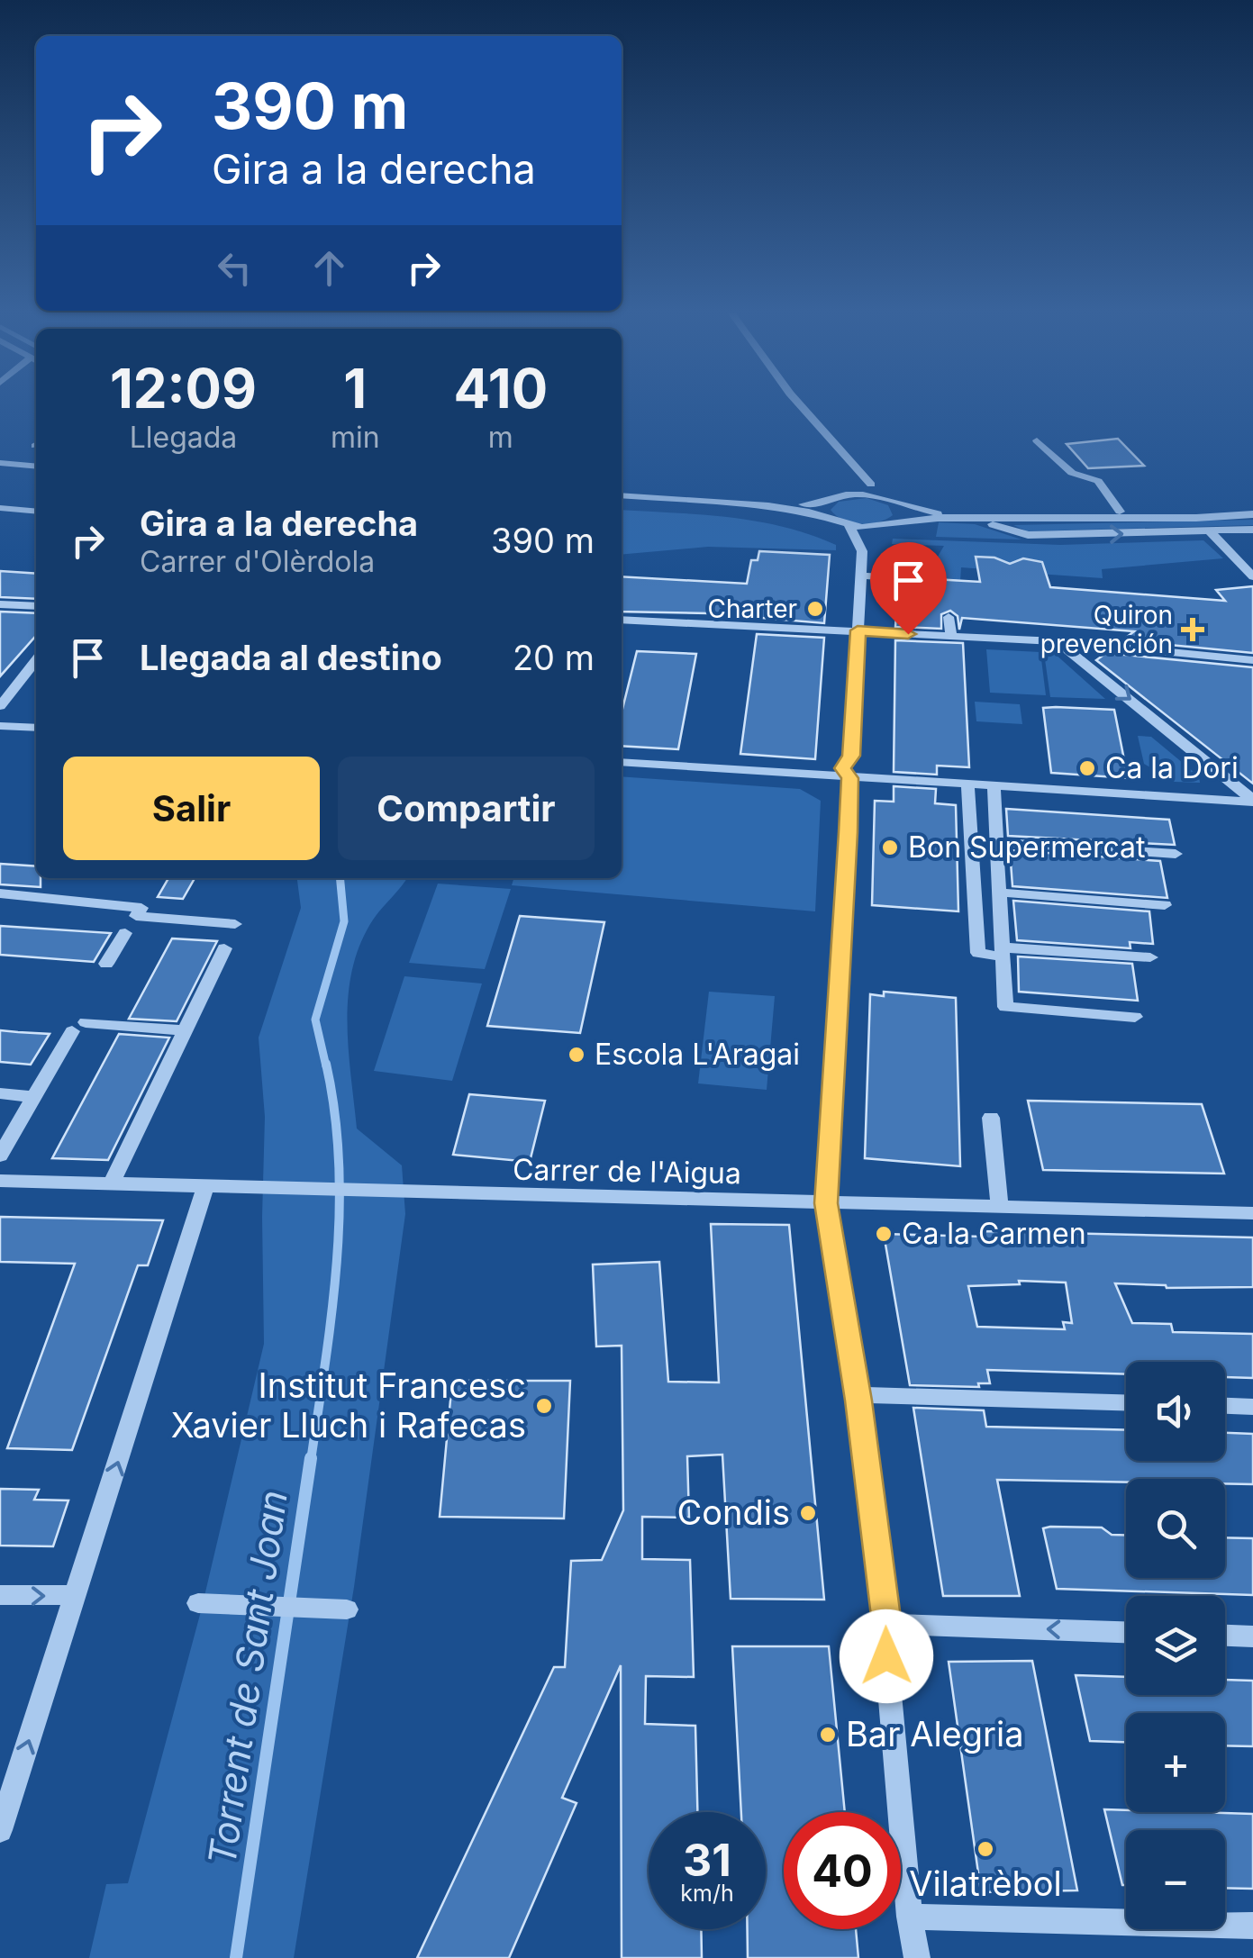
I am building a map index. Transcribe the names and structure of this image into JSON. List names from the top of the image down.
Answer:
{
  "streets": {
    "street": ["Carrer de l'Aigua"]
  },
  "water": ["Torrent de Sant Joan"],
  "places": {
    "other": [
      "Charter",
      "Ca la Dori",
      "Bon Supermercat",
      "Escola L'Aragai",
      "Ca la Carmen",
      "Institut Francesc Xavier Lluch i Rafecas",
      "Condis",
      "Bar Alegria",
      "Vilatrèbol"
    ],
    "health": ["Quiron prevención"]
  },
  "page": {
    "turn": ["390 m", "Gira a la derecha"],
    "eta": [
      "12:09",
      "Llegada",
      "1",
      "min",
      "410",
      "m"
    ],
    "list": [
      {
        "name": "Gira a la derecha",
        "note": "Carrer d'Olèrdola",
        "value": "390 m"
      },
      {
        "name": "Llegada al destino",
        "value": "20 m"
      }
    ],
    "buttons": ["Salir", "Compartir"],
    "map_buttons": ["+", "−"],
    "speed": "31 km/h",
    "limit": "40"
  }
}
